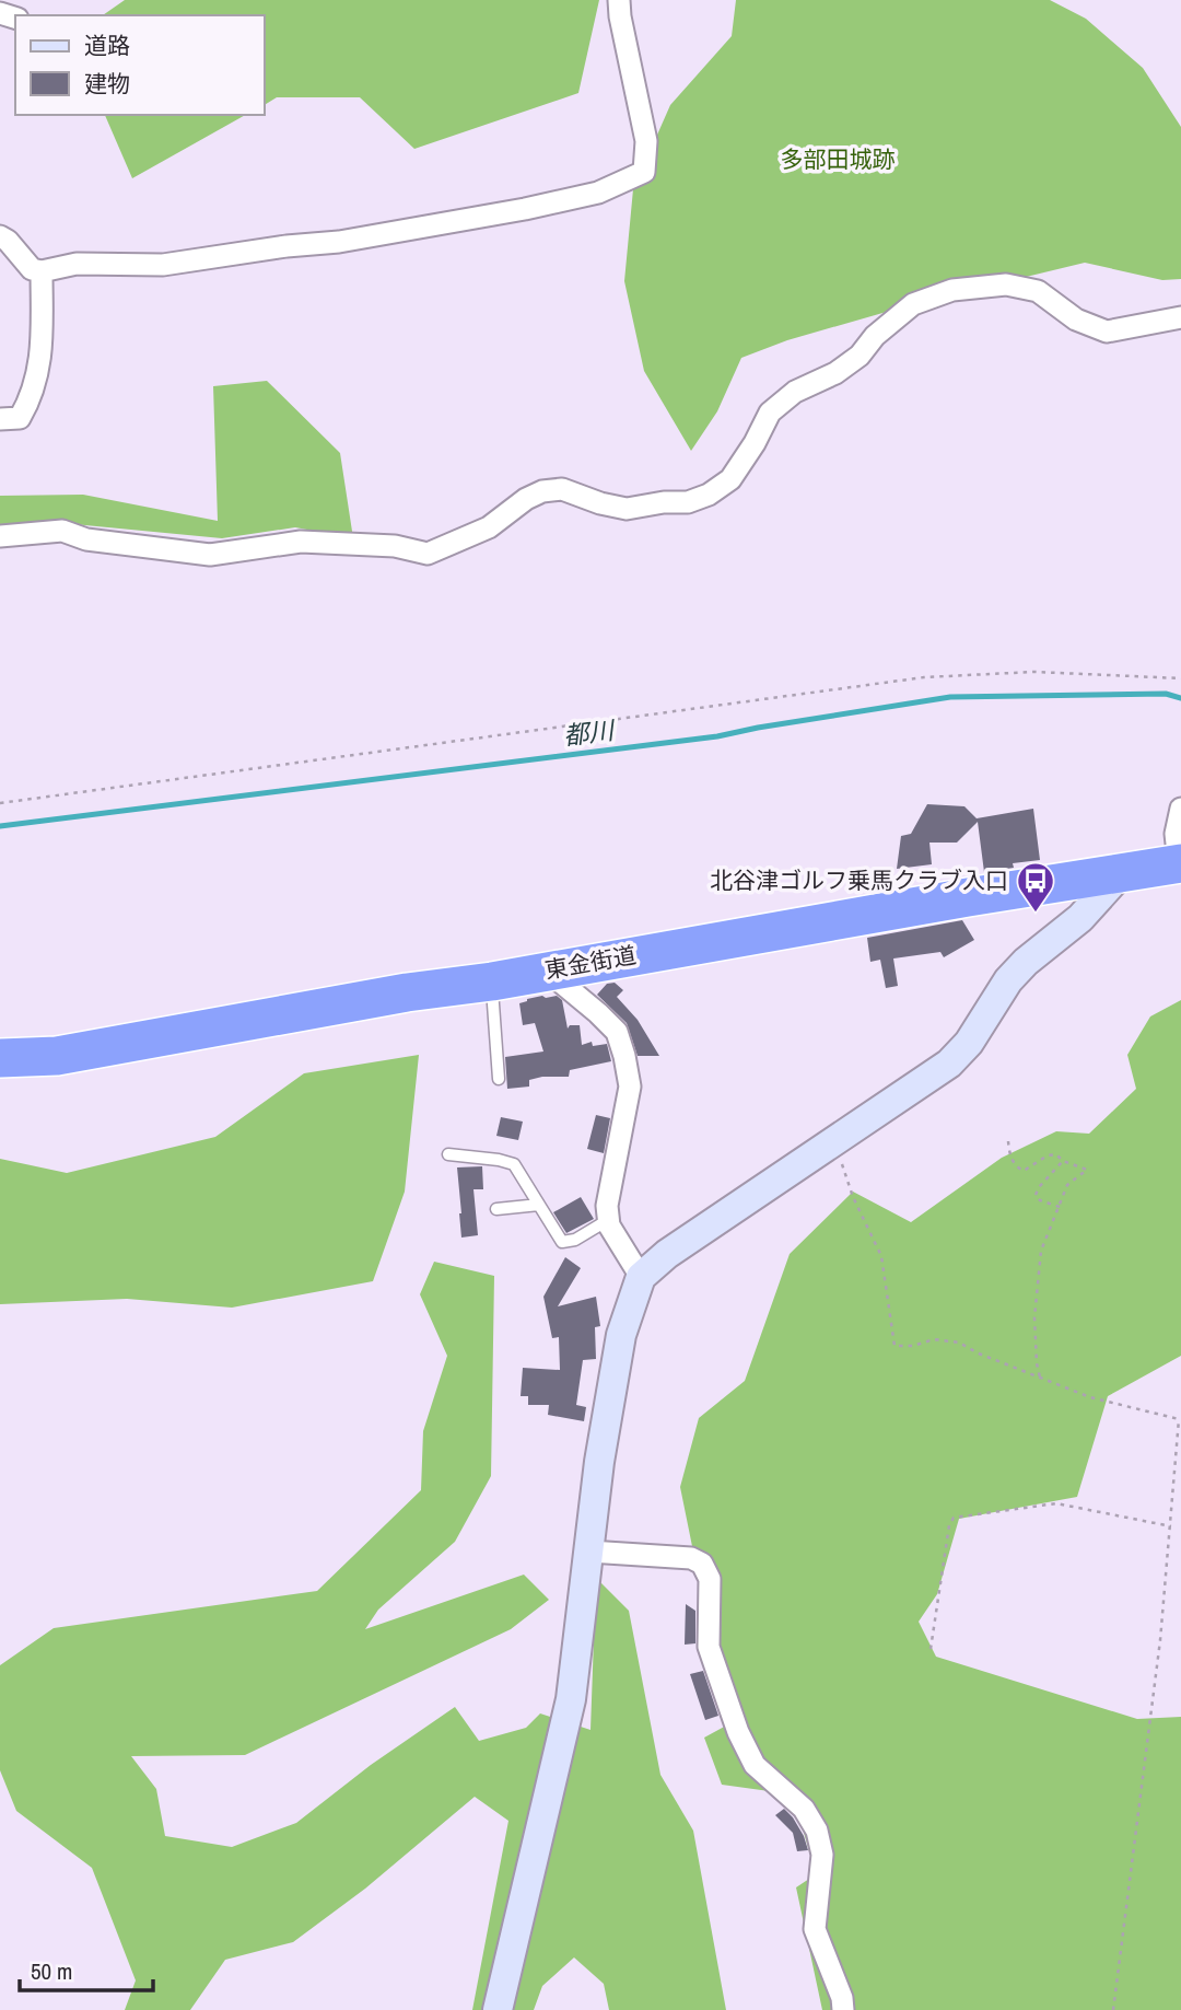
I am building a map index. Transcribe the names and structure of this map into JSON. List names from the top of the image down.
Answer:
{
  "streets": {
    "highway": ["東金街道"]
  },
  "water": ["都川"],
  "parks": ["多部田城跡"],
  "places": {
    "bus stop": ["北谷津ゴルフ乗馬クラブ入口"]
  },
  "legend": ["道路", "建物"],
  "scale_bar": "50 m"
}
